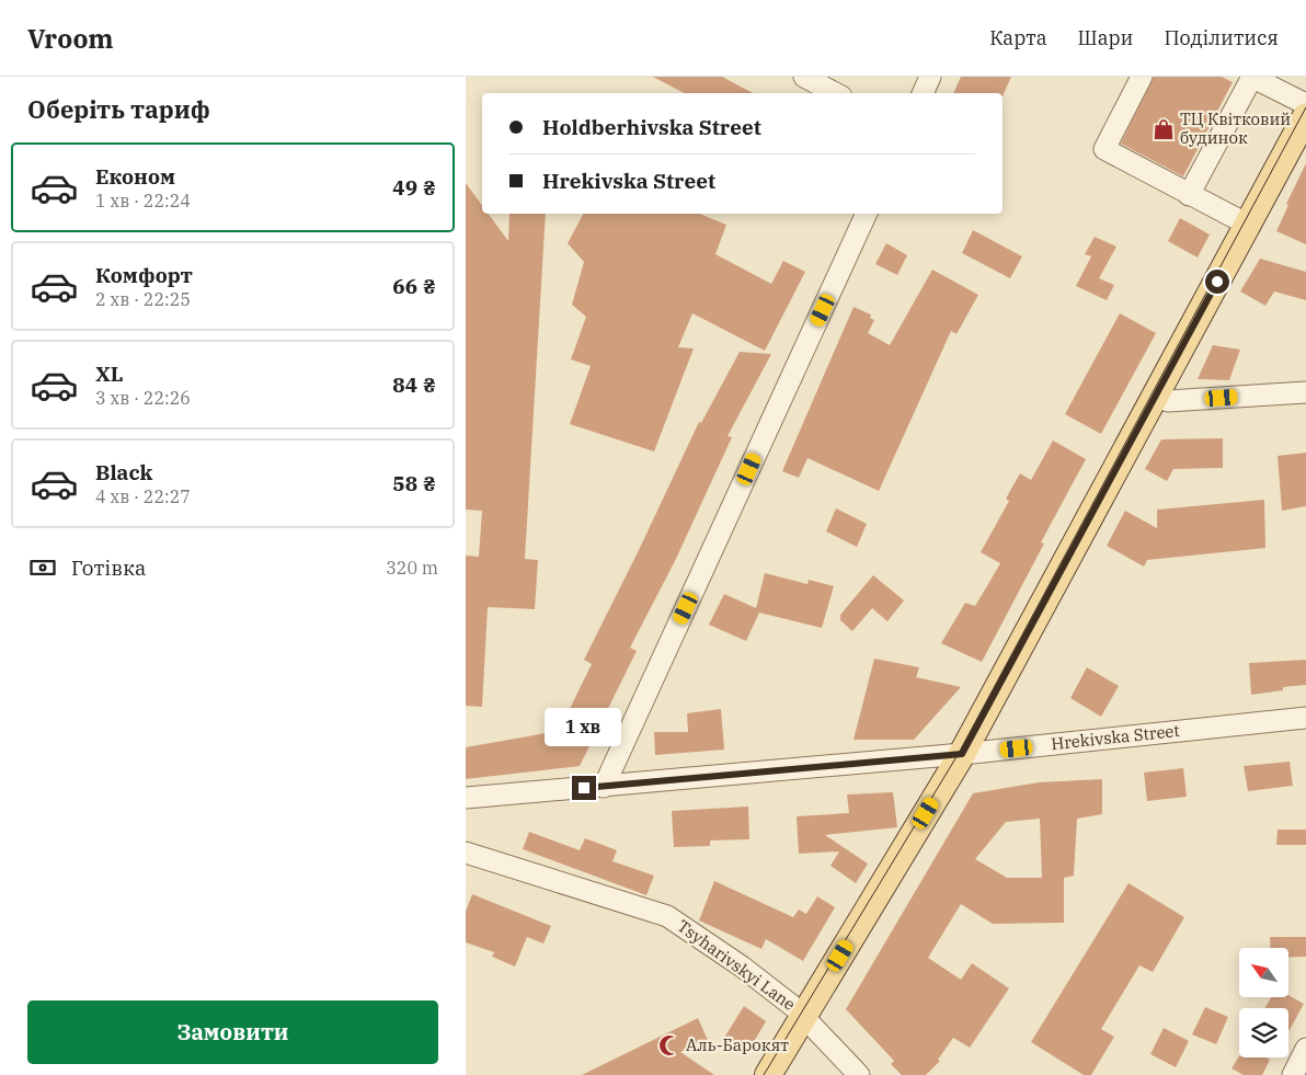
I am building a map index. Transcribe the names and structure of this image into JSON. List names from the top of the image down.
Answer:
{
  "streets": {
    "street": ["Hrekivska Street", "Tsyharivskyi Lane"]
  },
  "places": {
    "shop": ["ТЦ Квітковий будинок"],
    "mosque": ["Аль-Барокят"]
  },
  "north": "top left",
  "page": {
    "header": "Vroom",
    "nav": ["Карта", "Шари", "Поділитися"],
    "heading": "Оберіть тариф",
    "banner": ["Holdberhivska Street", "Hrekivska Street"],
    "list": [
      {
        "name": "Економ",
        "note": "1 хв · 22:24",
        "value": "49 ₴"
      },
      {
        "name": "Комфорт",
        "note": "2 хв · 22:25",
        "value": "66 ₴"
      },
      {
        "name": "XL",
        "note": "3 хв · 22:26",
        "value": "84 ₴"
      },
      {
        "name": "Black",
        "note": "4 хв · 22:27",
        "value": "58 ₴"
      }
    ],
    "pay": ["Готівка", "320 m"],
    "bubble": "1 хв",
    "buttons": "Замовити"
  }
}
